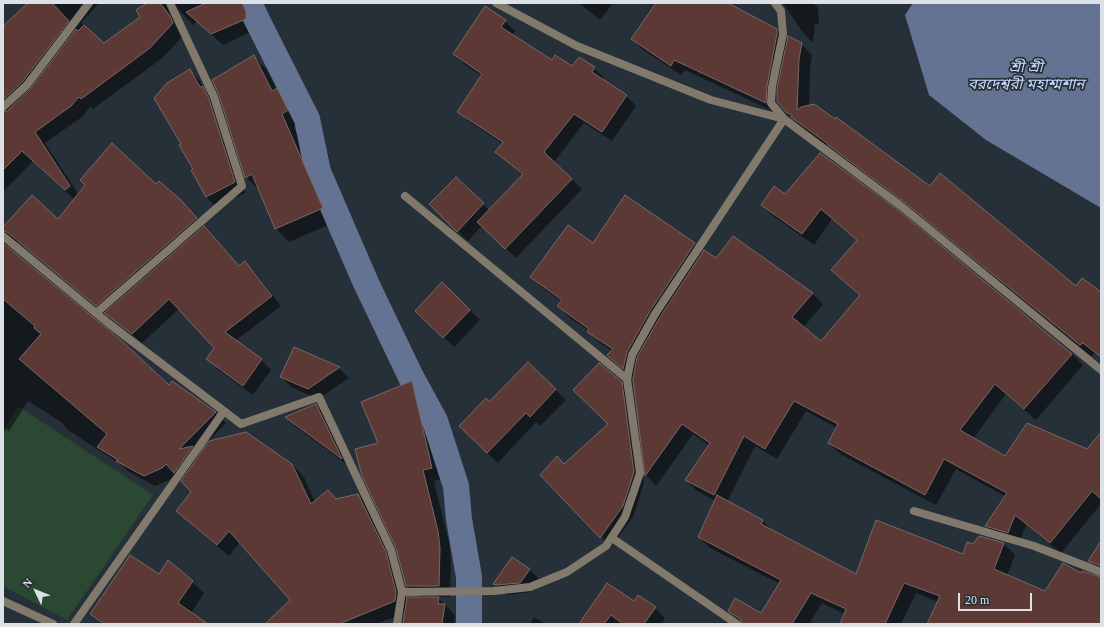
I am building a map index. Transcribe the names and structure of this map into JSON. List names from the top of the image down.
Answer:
{
  "water": ["শ্রী শ্রী বরদেশ্বরী মহাশ্মশান"],
  "scale_bar": "20 m",
  "north": "top left"
}
